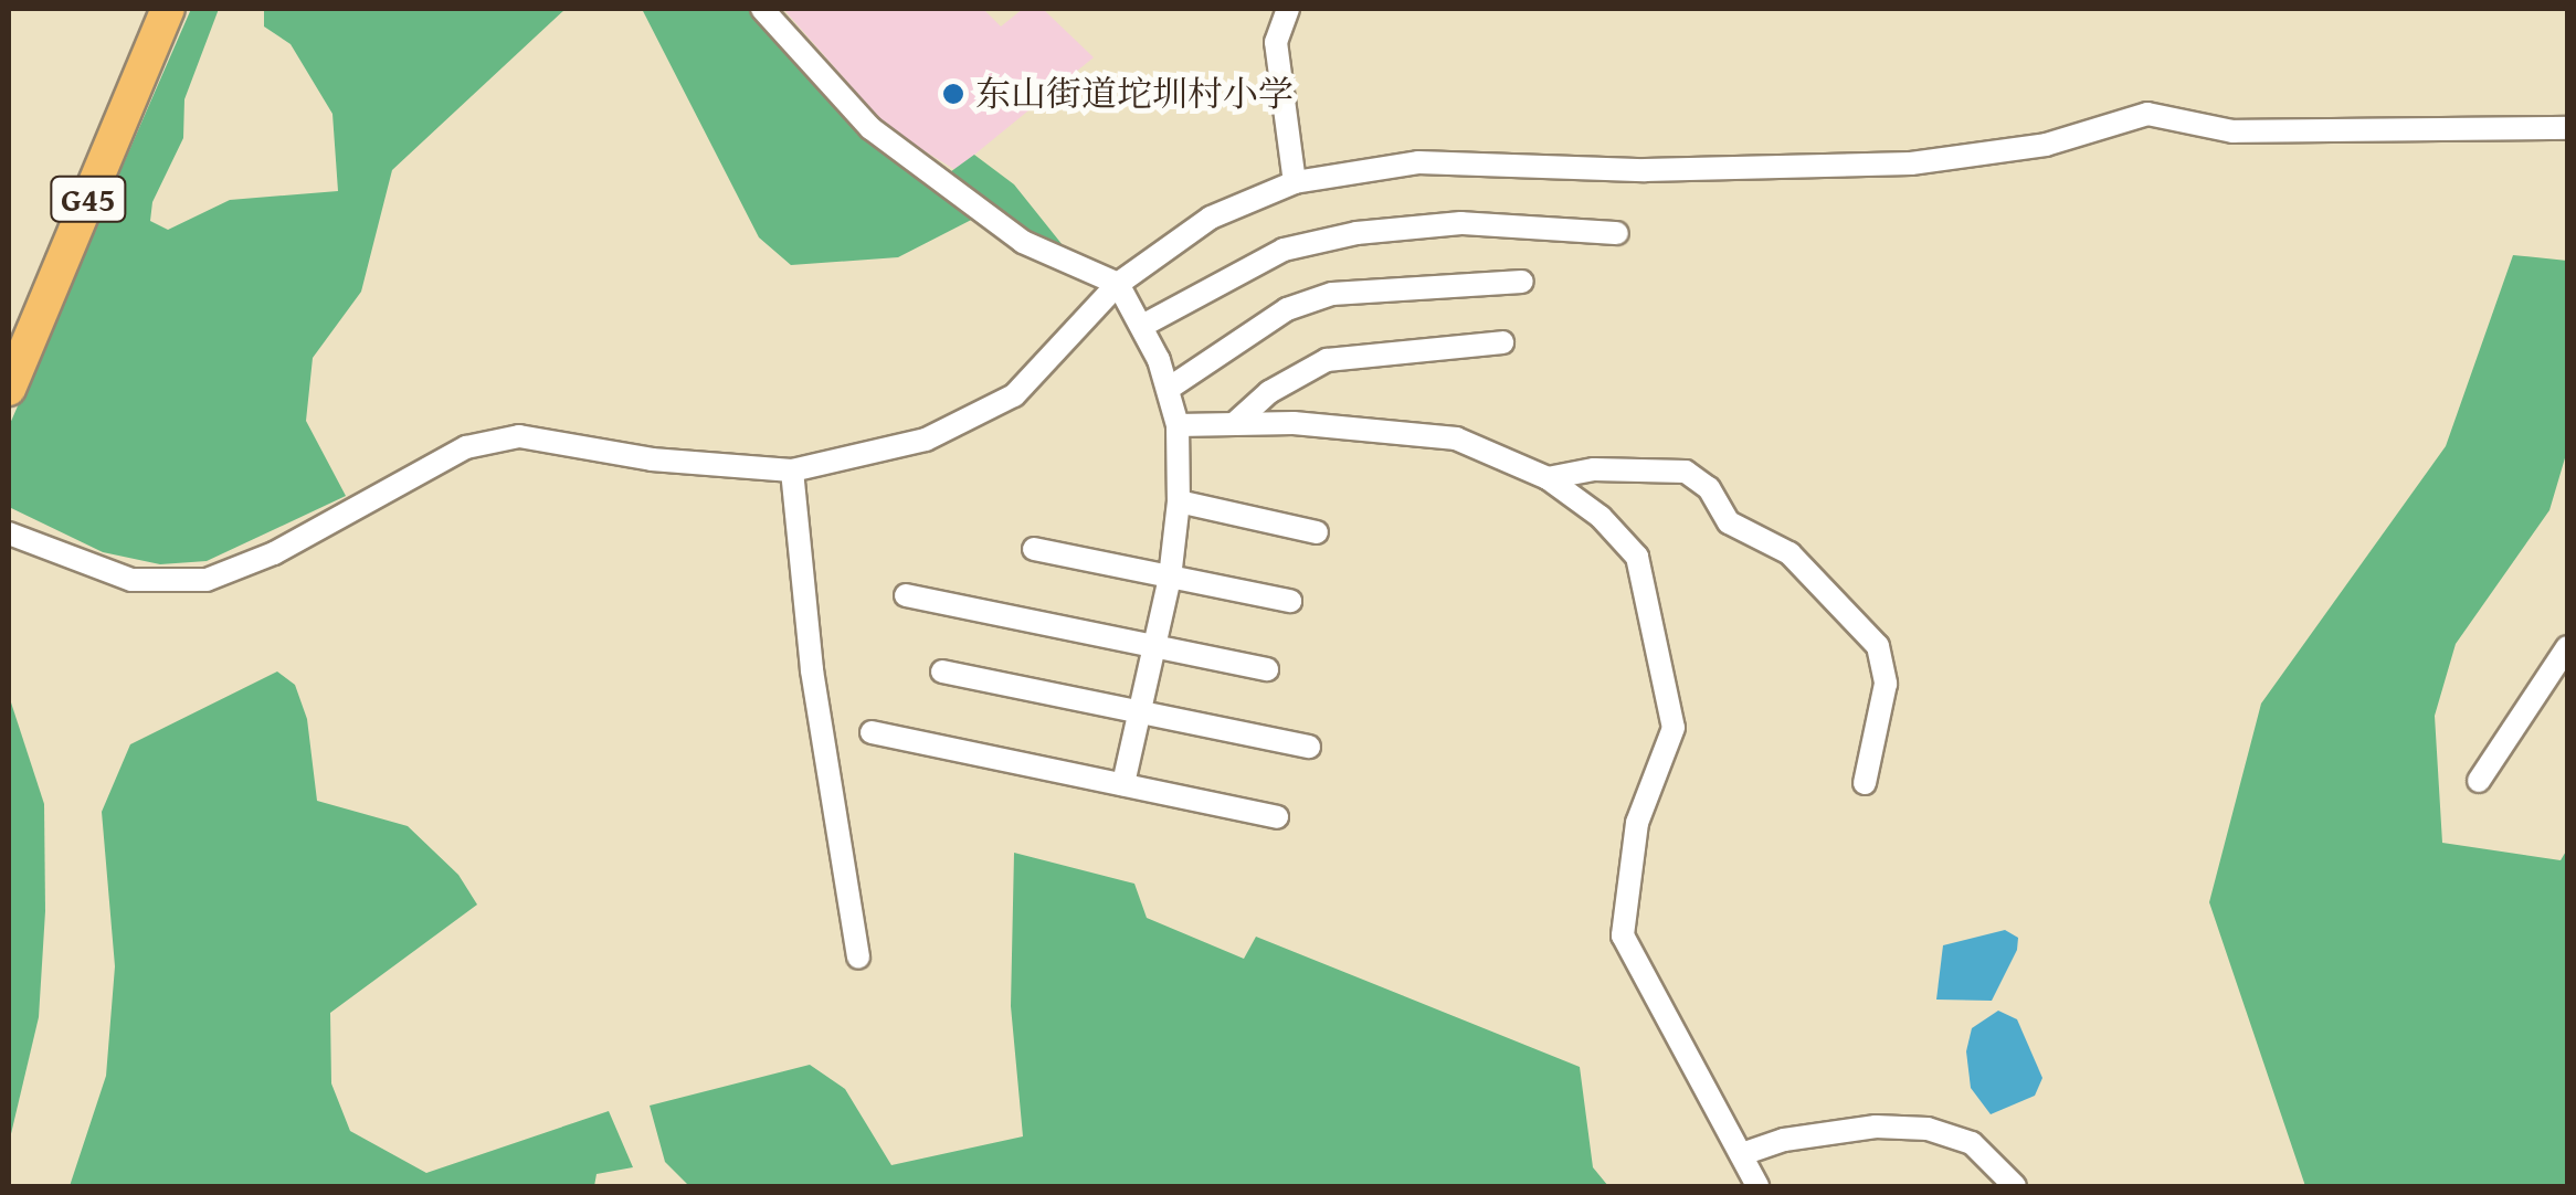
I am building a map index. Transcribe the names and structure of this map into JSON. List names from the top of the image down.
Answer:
{
  "streets": {
    "highway": ["G45"]
  },
  "places": ["东山街道坨圳村小学"]
}
